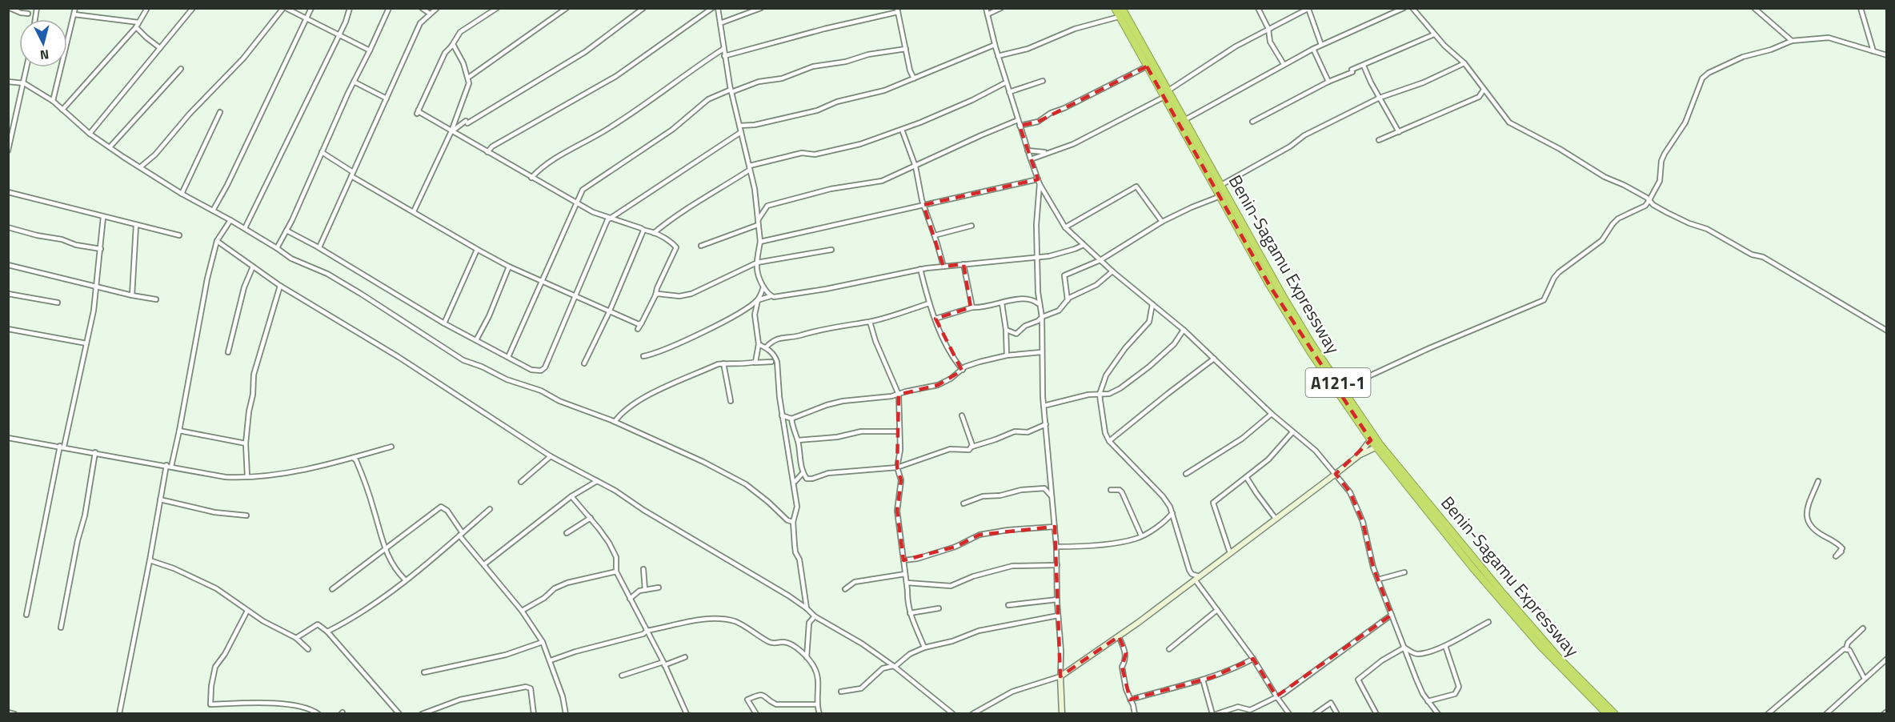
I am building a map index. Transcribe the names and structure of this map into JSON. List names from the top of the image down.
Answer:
{
  "streets": {
    "highway": ["Benin-Sagamu Expressway", "A121-1"]
  },
  "crossings": [
    ["Benin-Sagamu Expressway", "A121-1"]
  ],
  "north": "bottom"
}
